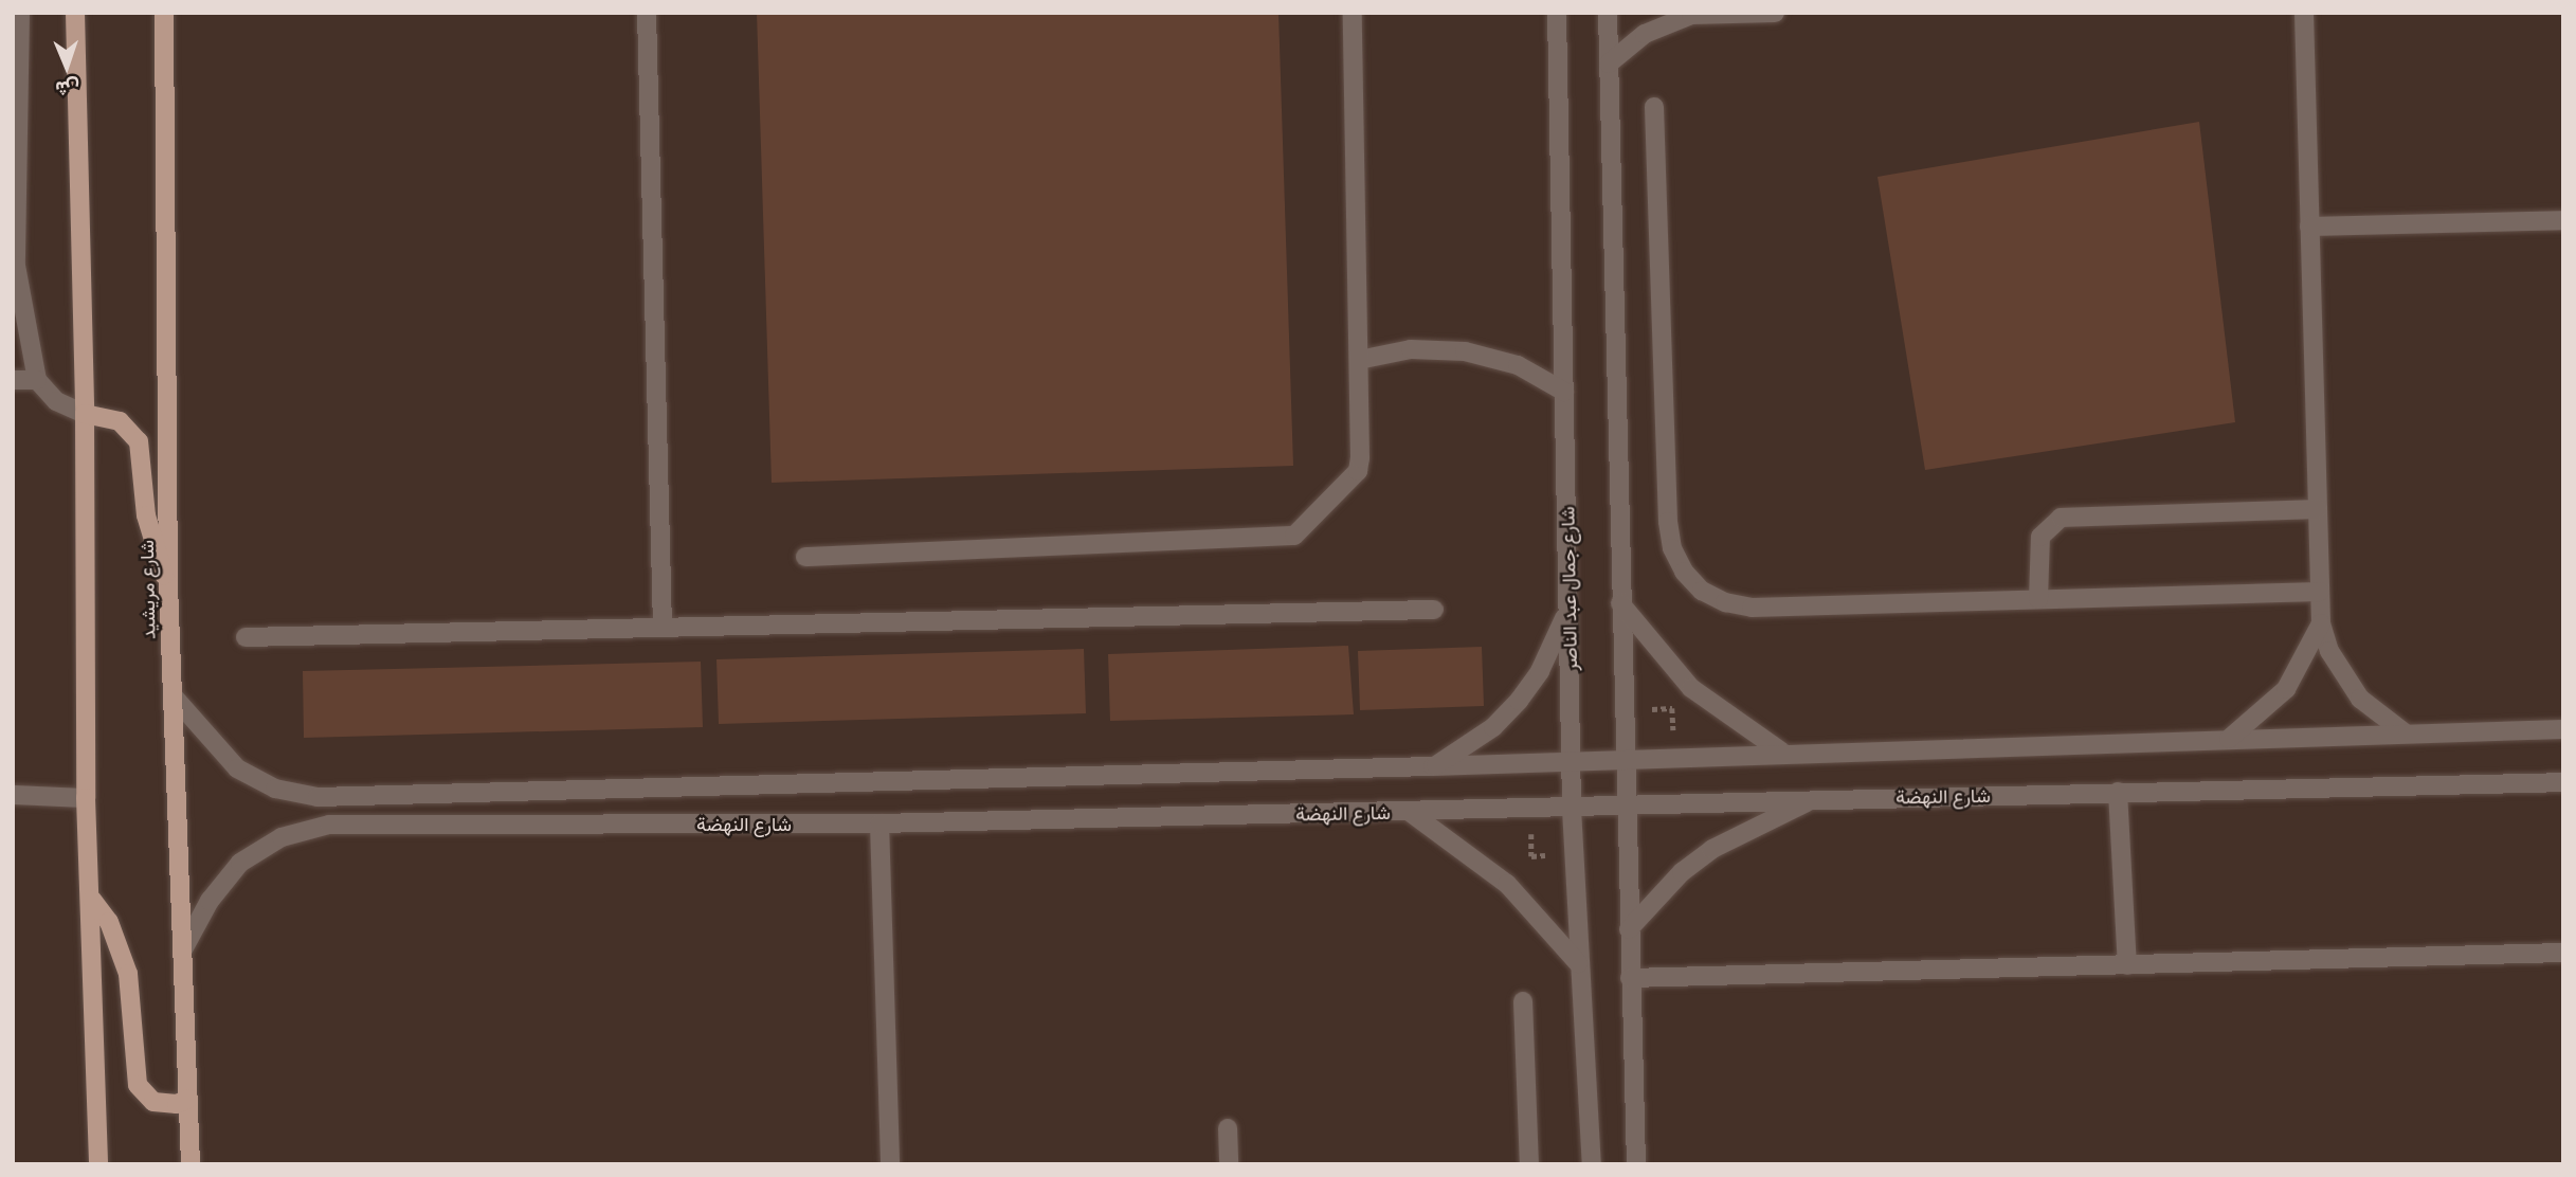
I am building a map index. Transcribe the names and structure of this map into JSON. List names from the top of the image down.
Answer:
{
  "streets": {
    "main road": ["شارع مريشيد"],
    "street": ["شارع جمال عبد الناصر", "شارع النهضة"]
  },
  "crossings": [
    ["شارع جمال عبد الناصر", "شارع النهضة"],
    ["شارع مريشيد", "شارع النهضة"]
  ],
  "north": "bottom"
}
